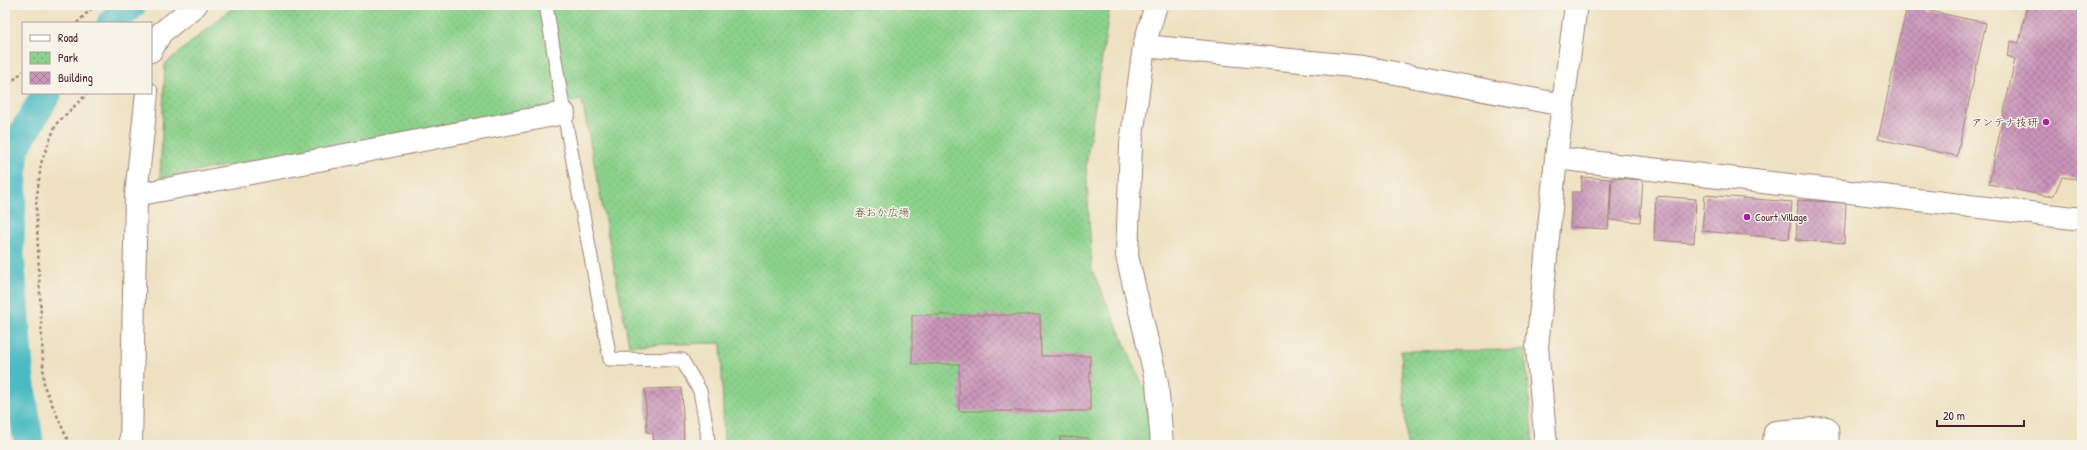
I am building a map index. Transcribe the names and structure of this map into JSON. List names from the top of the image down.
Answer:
{
  "parks": ["春おか広場"],
  "places": ["アンテナ技研", "Court Village"],
  "legend": ["Road", "Park", "Building"],
  "scale_bar": "20 m"
}
